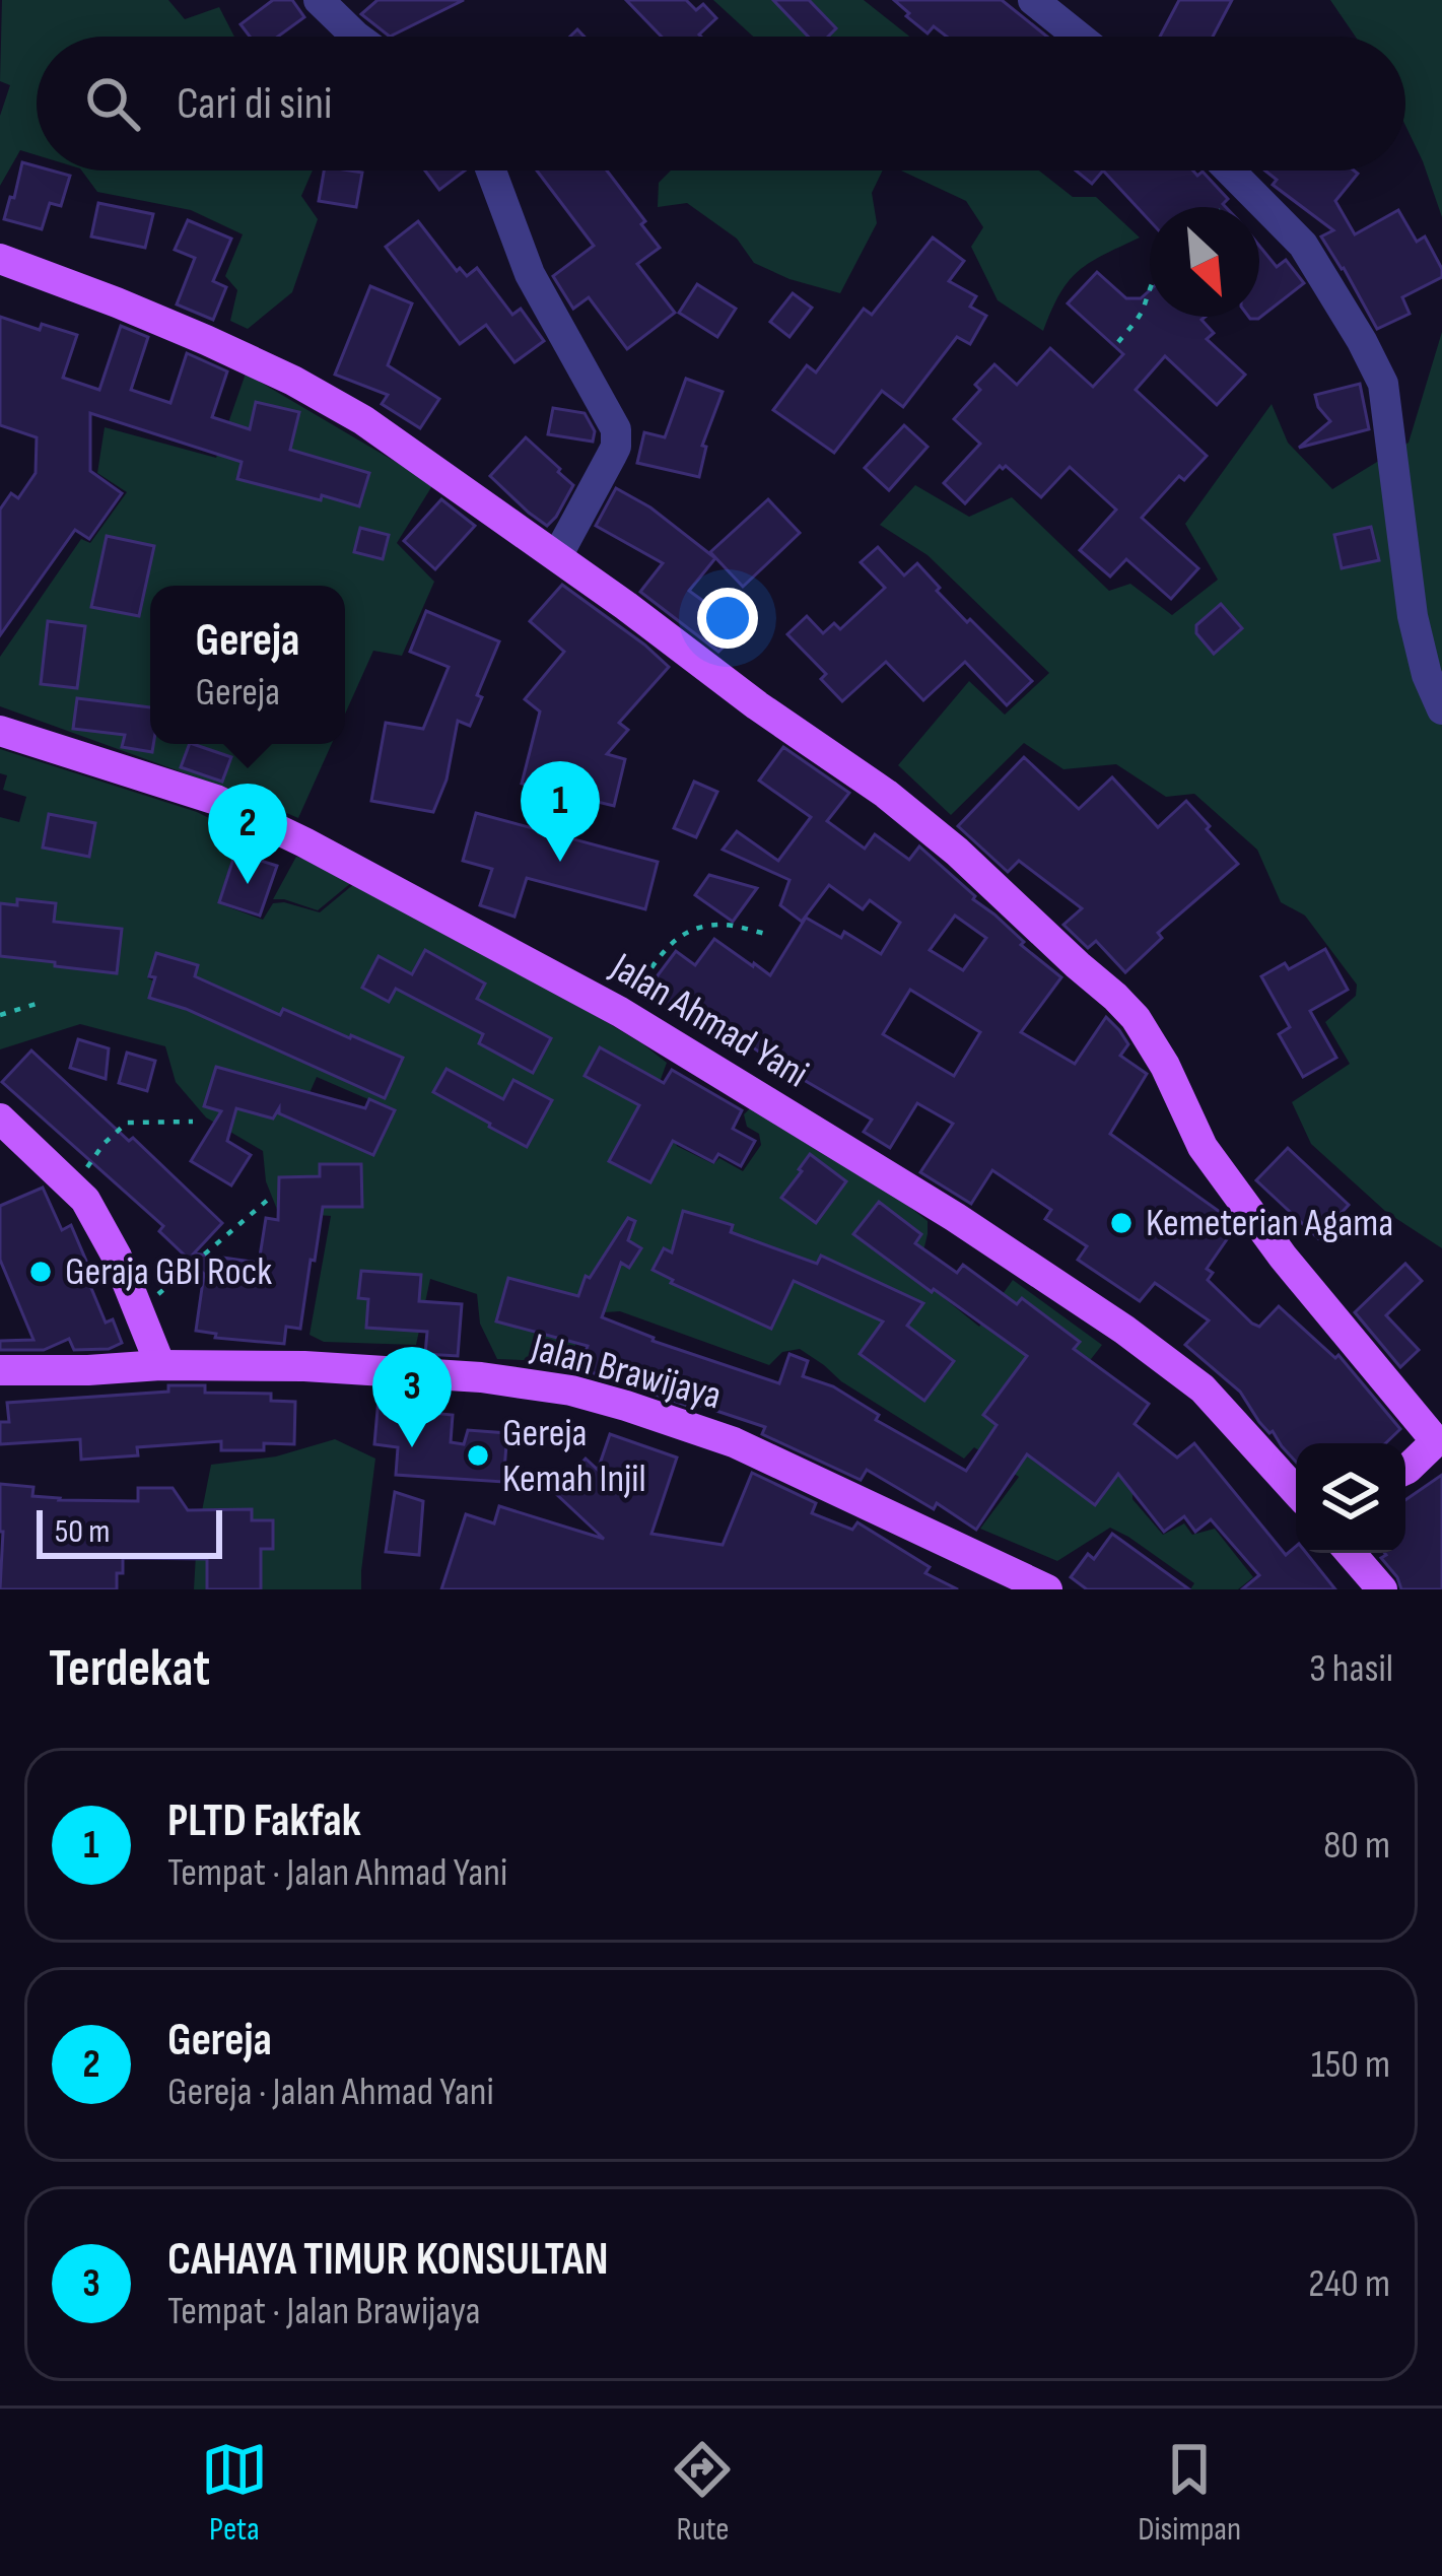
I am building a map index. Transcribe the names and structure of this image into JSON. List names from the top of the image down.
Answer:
{
  "streets": {
    "main road": ["Jalan Ahmad Yani", "Jalan Brawijaya"]
  },
  "places": ["Kemeterian Agama", "Geraja GBI Rock", "Gereja Kemah Injil"],
  "scale_bar": "50 m",
  "north": "bottom right",
  "page": {
    "search": "Cari di sini",
    "popup": ["Gereja", "Gereja"],
    "pins": ["1", "2", "3"],
    "scale": "50 m",
    "heading": ["Terdekat", "3 hasil"],
    "list": [
      {
        "mark": "1",
        "name": "PLTD Fakfak",
        "note": "Tempat · Jalan Ahmad Yani",
        "value": "80 m"
      },
      {
        "mark": "2",
        "name": "Gereja",
        "note": "Gereja · Jalan Ahmad Yani",
        "value": "150 m"
      },
      {
        "mark": "3",
        "name": "CAHAYA TIMUR KONSULTAN",
        "note": "Tempat · Jalan Brawijaya",
        "value": "240 m"
      }
    ],
    "nav": ["Peta", "Rute", "Disimpan"]
  }
}
